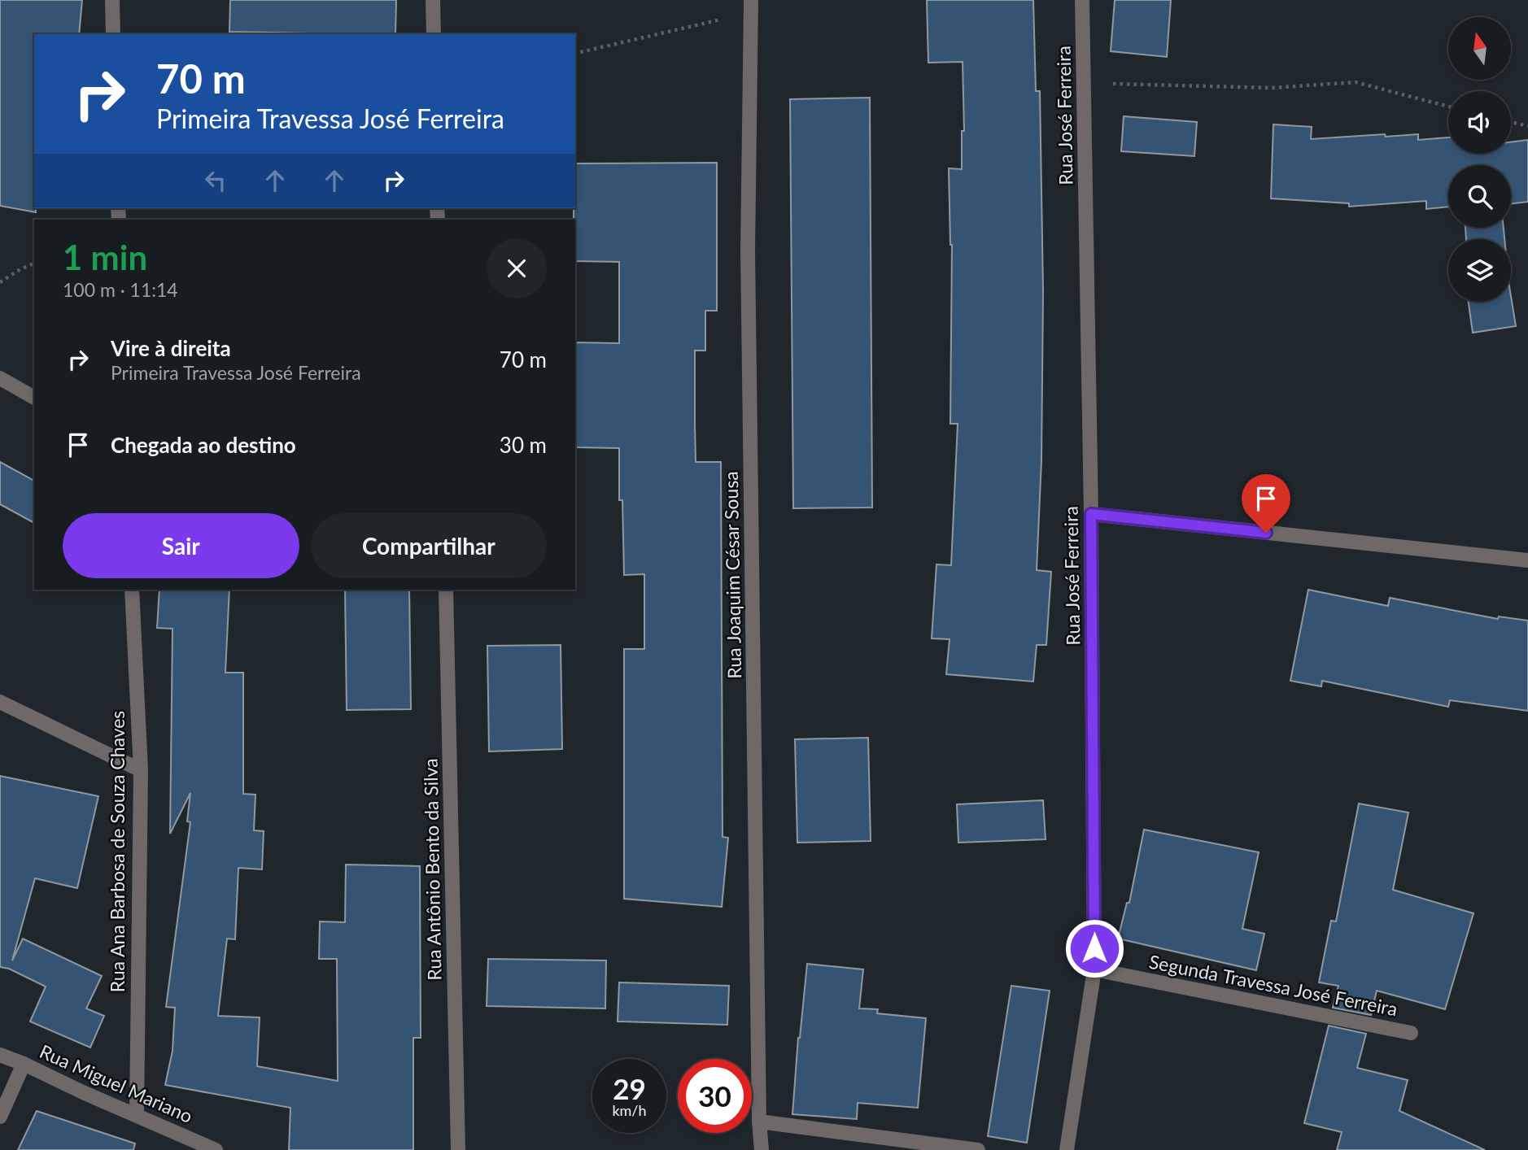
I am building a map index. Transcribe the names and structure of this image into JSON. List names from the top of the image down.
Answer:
{
  "streets": {
    "street": [
      "Rua José Ferreira",
      "Rua Joaquim César Sousa",
      "Rua Ana Barbosa de Souza Chaves",
      "Rua Antônio Bento da Silva",
      "Segunda Travessa José Ferreira",
      "Rua Miguel Mariano"
    ]
  },
  "crossings": [
    ["Rua José Ferreira", "Segunda Travessa José Ferreira"],
    ["Rua Ana Barbosa de Souza Chaves", "Rua Miguel Mariano"]
  ],
  "north": "top",
  "page": {
    "turn": ["70 m", "Primeira Travessa José Ferreira"],
    "heading": ["1 min", "100 m · 11:14"],
    "list": [
      {
        "name": "Vire à direita",
        "note": "Primeira Travessa José Ferreira",
        "value": "70 m"
      },
      {
        "name": "Chegada ao destino",
        "value": "30 m"
      }
    ],
    "buttons": ["Sair", "Compartilhar"],
    "speed": "29 km/h",
    "limit": "30"
  }
}
